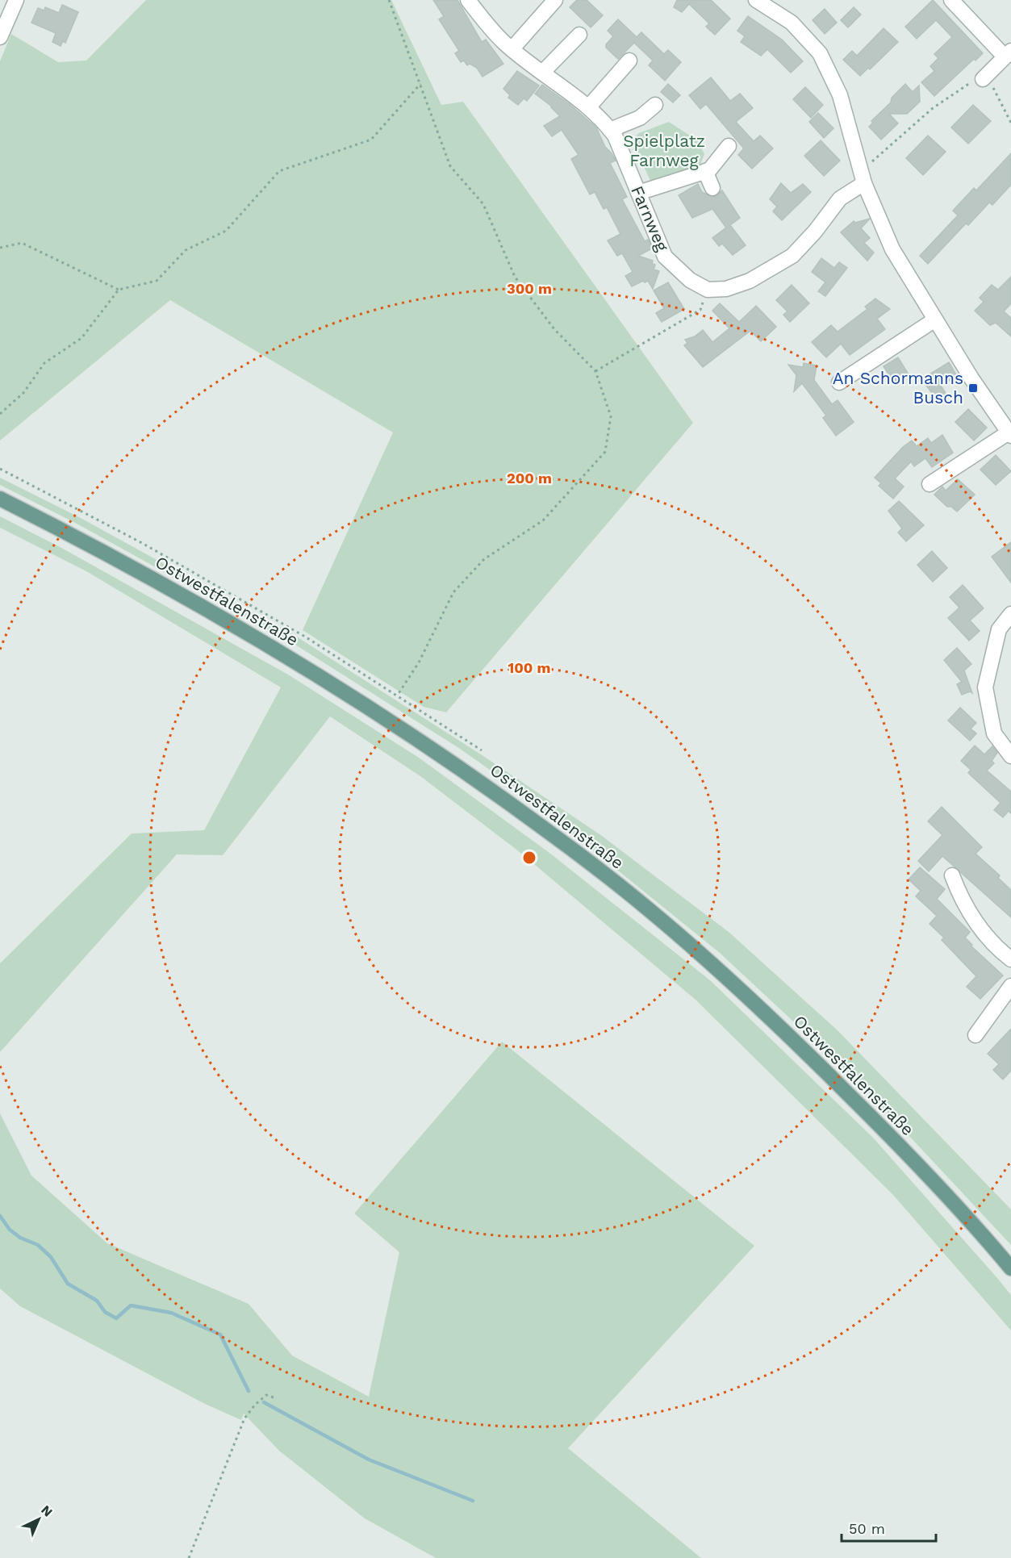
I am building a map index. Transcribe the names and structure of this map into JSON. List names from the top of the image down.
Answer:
{
  "streets": {
    "main road": ["Ostwestfalenstraße"],
    "street": ["Farnweg"]
  },
  "parks": ["Spielplatz Farnweg"],
  "places": {
    "transit": ["An Schormanns Busch"]
  },
  "scale_bar": "50 m",
  "north": "top right",
  "rings": ["300 m", "200 m", "100 m"]
}
